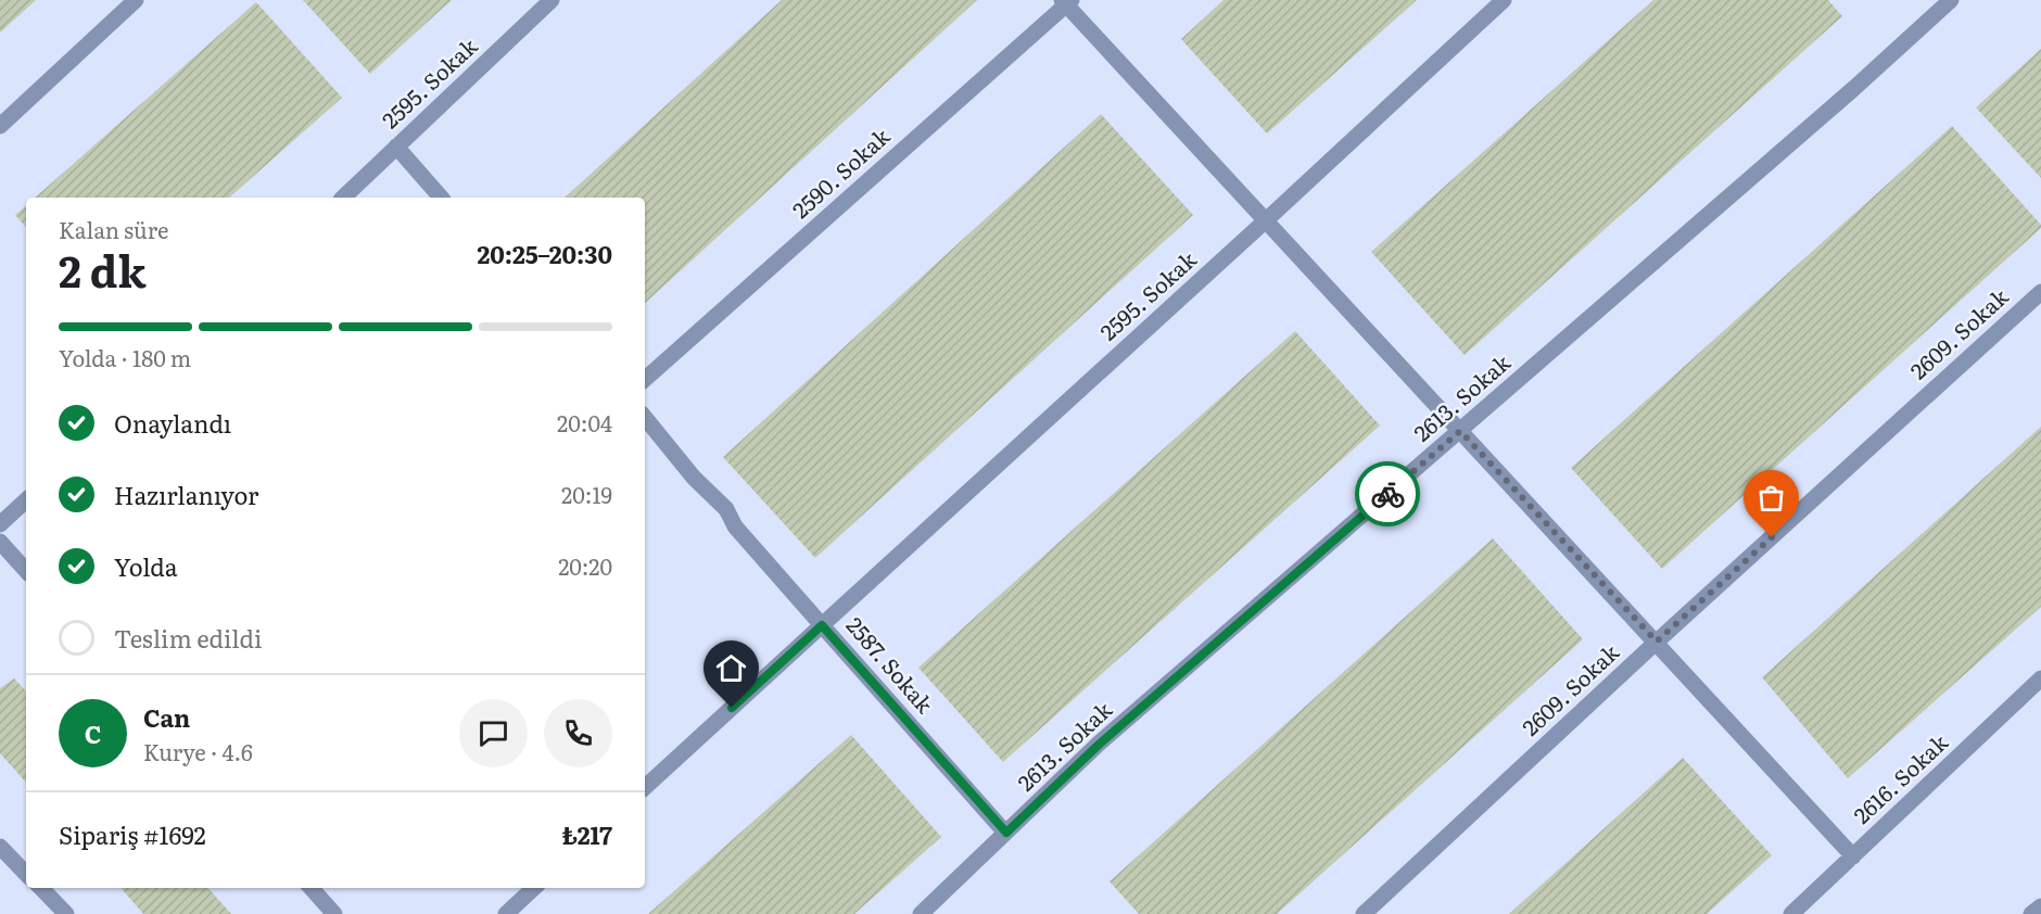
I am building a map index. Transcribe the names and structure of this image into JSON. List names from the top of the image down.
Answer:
{
  "streets": {
    "street": [
      "2595. Sokak",
      "2590. Sokak",
      "2609. Sokak",
      "2613. Sokak",
      "2587. Sokak",
      "2616. Sokak"
    ]
  },
  "crossings": [
    ["2595. Sokak", "2587. Sokak"],
    ["2613. Sokak", "2587. Sokak"]
  ],
  "page": {
    "heading": ["2 dk", "Kalan süre", "20:25–20:30"],
    "panel": [
      "Can",
      "Kurye · 4.6",
      "Sipariş #1692",
      "₺217"
    ],
    "bar": "Yolda · 180 m",
    "list": [
      ["Onaylandı", "20:04"],
      ["Hazırlanıyor", "20:19"],
      ["Yolda", "20:20"],
      "Teslim edildi"
    ],
    "round": "C"
  }
}
